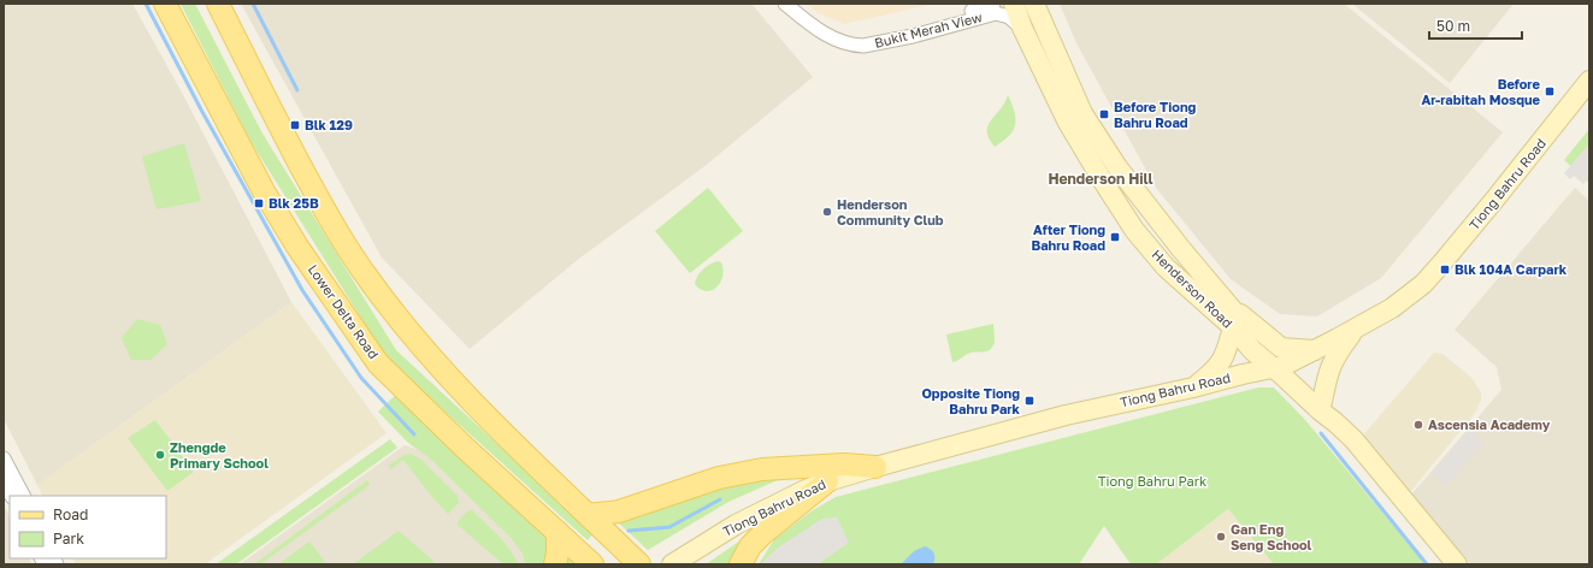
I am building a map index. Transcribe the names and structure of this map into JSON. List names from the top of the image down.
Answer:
{
  "streets": {
    "main road": ["Tiong Bahru Road", "Henderson Road", "Lower Delta Road"],
    "street": ["Bukit Merah View"]
  },
  "crossings": [
    ["Bukit Merah View", "Henderson Road"],
    ["Tiong Bahru Road", "Henderson Road"]
  ],
  "districts": ["Henderson Hill"],
  "parks": ["Tiong Bahru Park"],
  "places": {
    "transit": [
      "Before Ar-rabitah Mosque",
      "Before Tiong Bahru Road",
      "Blk 129",
      "Blk 25B",
      "After Tiong Bahru Road",
      "Blk 104A Carpark",
      "Opposite Tiong Bahru Park"
    ],
    "other": [
      "Henderson Community Club",
      "Ascensia Academy",
      "Zhengde Primary School",
      "Gan Eng Seng School"
    ]
  },
  "legend": ["Road", "Park"],
  "scale_bar": "50 m"
}
